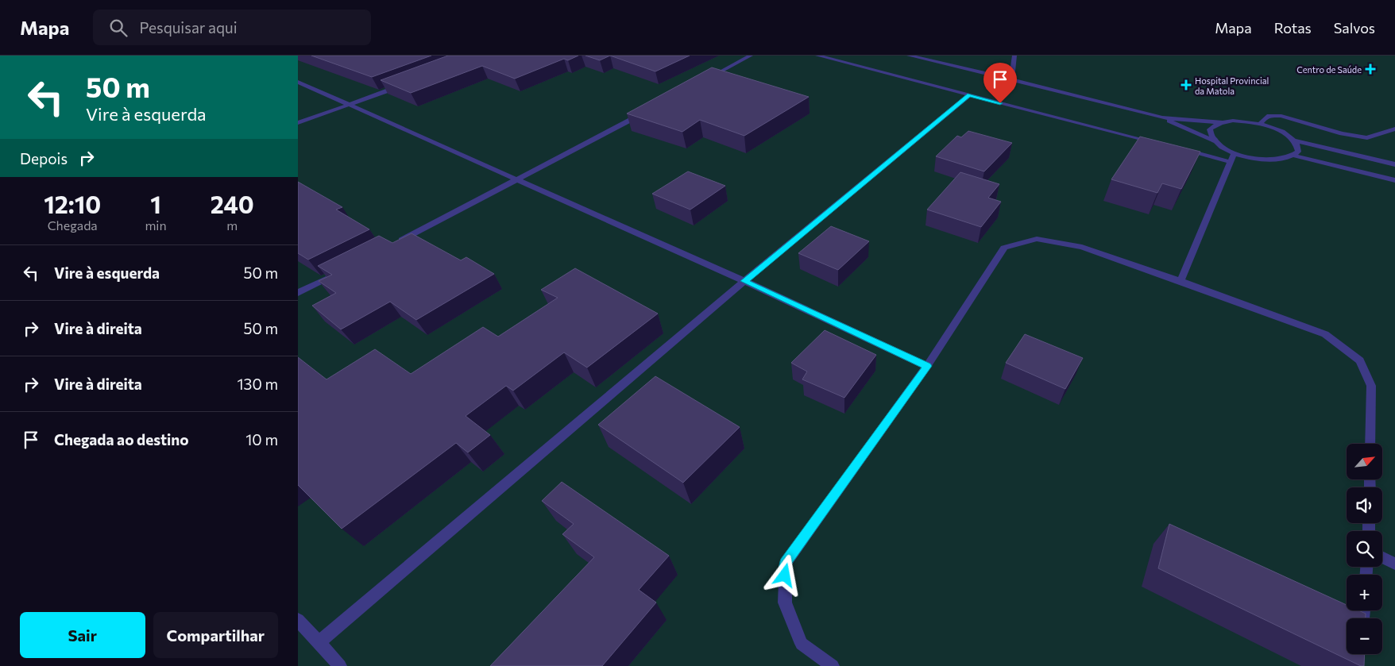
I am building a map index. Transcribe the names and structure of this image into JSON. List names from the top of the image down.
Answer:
{
  "places": {
    "health": ["Centro de Saúde", "Hospital Provincial da Matola"]
  },
  "north": "top right",
  "page": {
    "header": "Mapa",
    "search": "Pesquisar aqui",
    "nav": ["Mapa", "Rotas", "Salvos"],
    "turn": ["50 m", "Vire à esquerda"],
    "then": "Depois",
    "eta": [
      "12:10",
      "Chegada",
      "1",
      "min",
      "240",
      "m"
    ],
    "list": [
      {
        "name": "Vire à esquerda",
        "value": "50 m"
      },
      {
        "name": "Vire à direita",
        "value": "50 m"
      },
      {
        "name": "Vire à direita",
        "value": "130 m"
      },
      {
        "name": "Chegada ao destino",
        "value": "10 m"
      }
    ],
    "map_buttons": ["+", "−"],
    "buttons": ["Sair", "Compartilhar"]
  }
}
